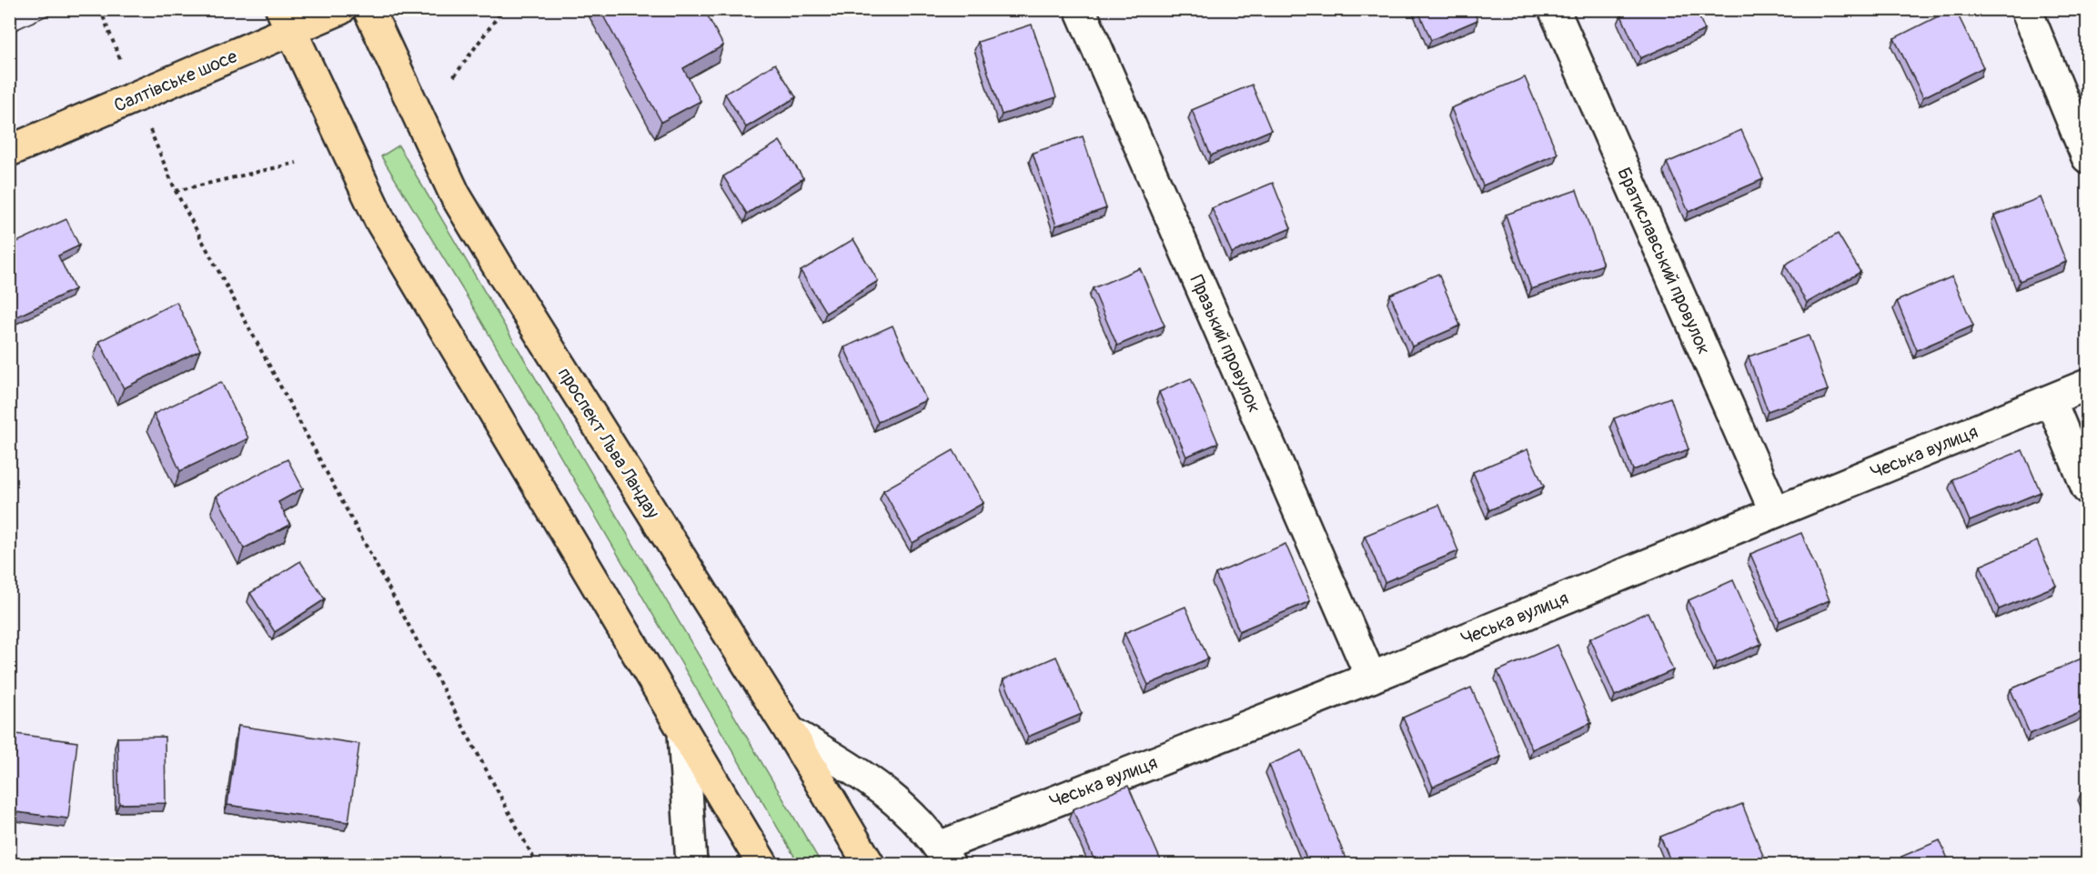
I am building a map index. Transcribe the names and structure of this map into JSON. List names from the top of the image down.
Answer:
{
  "streets": {
    "main road": ["Салтівське шосе", "проспект Льва Ландау"],
    "street": ["Братиславський провулок", "Празький провулок", "Чеська вулиця"]
  },
  "crossings": [
    ["Братиславський провулок", "Чеська вулиця"],
    ["Празький провулок", "Чеська вулиця"]
  ]
}
